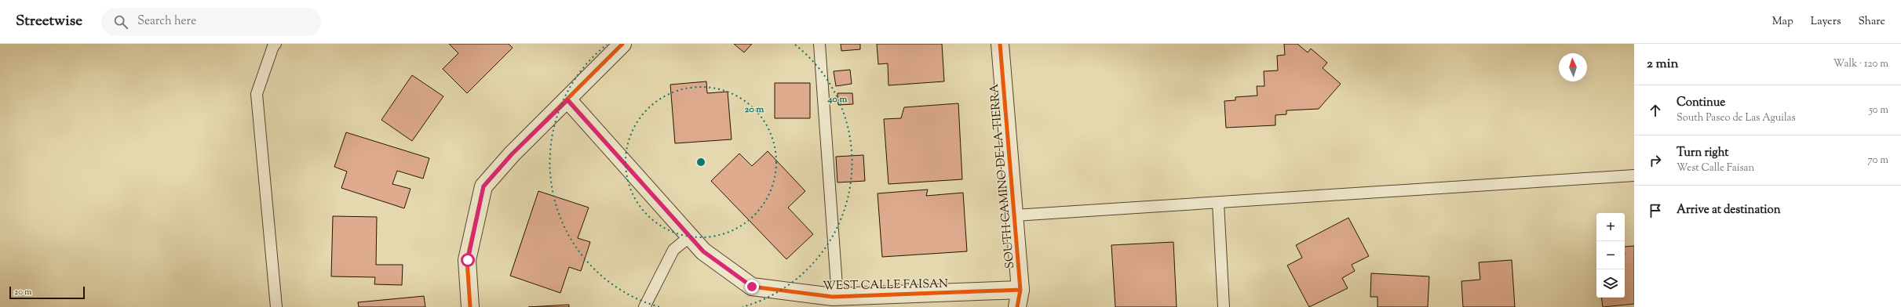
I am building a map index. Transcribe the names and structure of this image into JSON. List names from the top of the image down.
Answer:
{
  "streets": {
    "street": ["SOUTH CAMINO DE LA TIERRA", "WEST CALLE FAISAN"]
  },
  "crossings": [
    ["SOUTH CAMINO DE LA TIERRA", "WEST CALLE FAISAN"]
  ],
  "scale_bar": "20 m",
  "north": "top",
  "page": {
    "header": "Streetwise",
    "search": "Search here",
    "nav": ["Map", "Layers", "Share"],
    "heading": ["2 min", "Walk · 120 m"],
    "list": [
      ["Continue", "South Paseo de Las Aguilas", "50 m"],
      ["Turn right", "West Calle Faisan", "70 m"],
      "Arrive at destination"
    ],
    "map_buttons": ["+", "−"],
    "scale": "20 m"
  },
  "rings": ["40 m", "20 m"]
}
